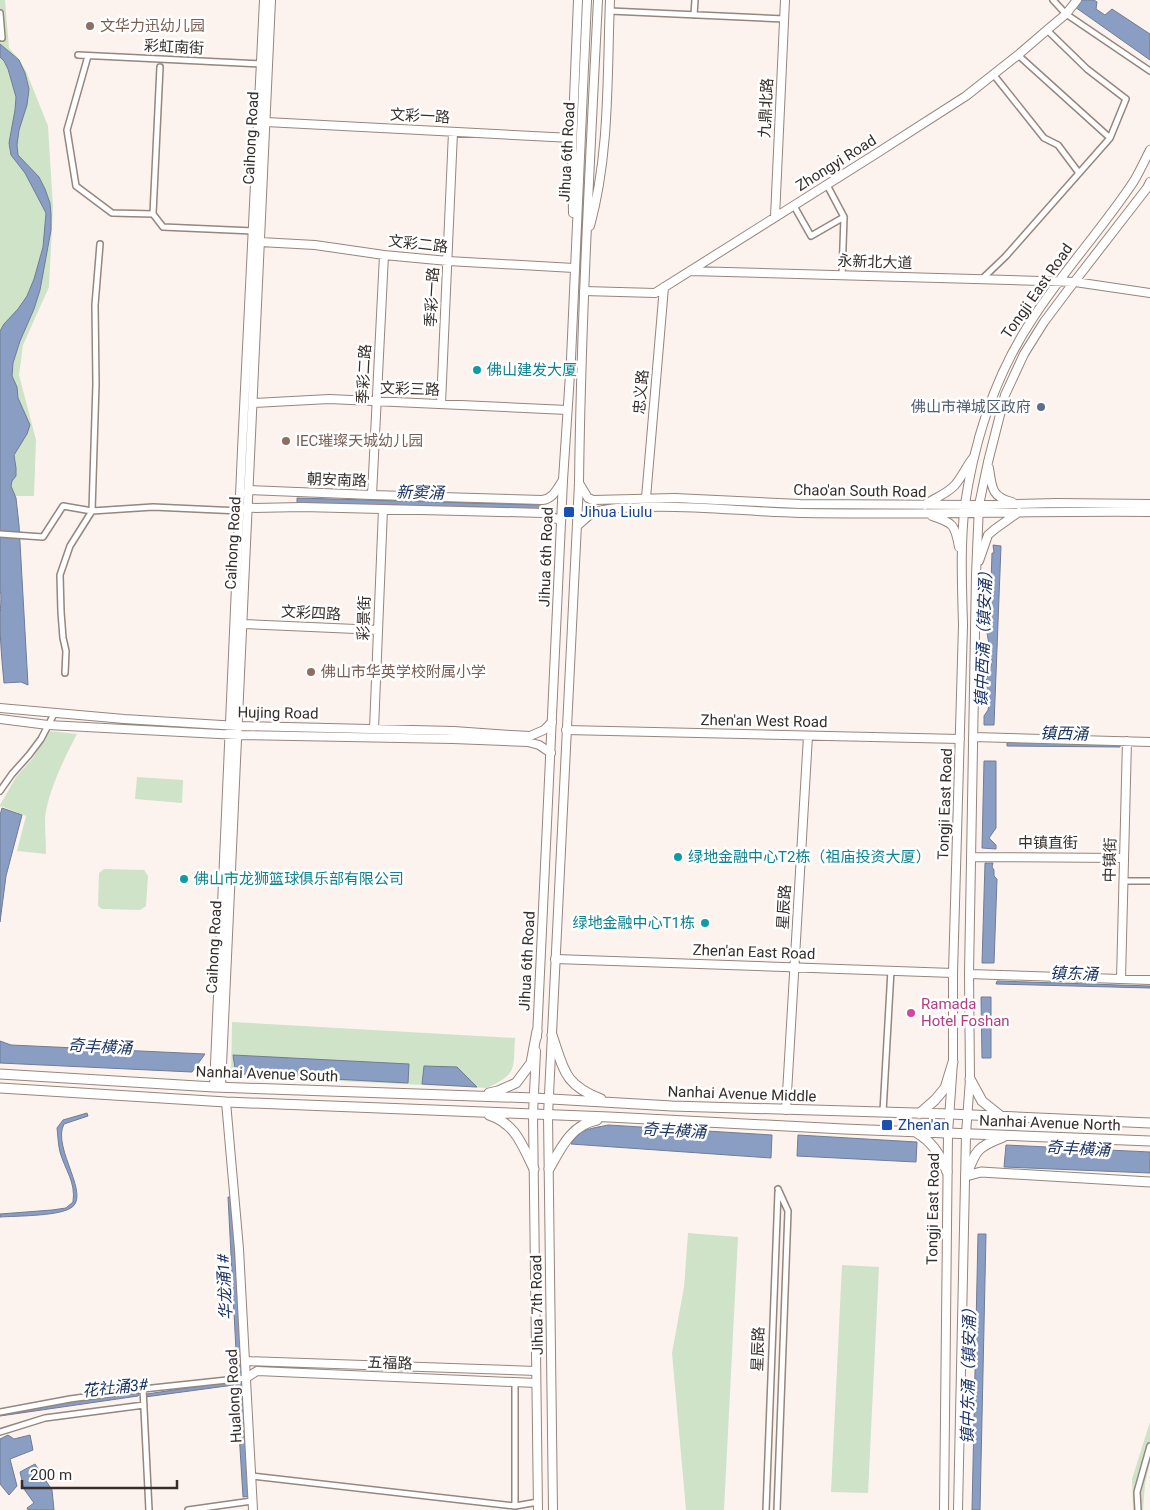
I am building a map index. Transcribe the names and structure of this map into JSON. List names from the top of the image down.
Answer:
{
  "streets": {
    "highway": ["Nanhai Avenue South", "Nanhai Avenue Middle", "Nanhai Avenue North"],
    "main road": [
      "九鼎北路",
      "文彩一路",
      "Caihong Road",
      "Jihua 6th Road",
      "Zhongyi Road",
      "文彩二路",
      "永新北大道",
      "Tongji East Road",
      "季彩一路",
      "季彩二路",
      "文彩三路",
      "忠义路",
      "朝安南路",
      "Chao'an South Road",
      "文彩四路",
      "彩景街",
      "Hujing Road",
      "Zhen'an West Road",
      "中镇直街",
      "中镇街",
      "星辰路",
      "Zhen'an East Road",
      "Jihua 7th Road",
      "五福路",
      "Hualong Road"
    ],
    "street": ["彩虹南街"]
  },
  "crossings": [
    ["彩虹南街", "Caihong Road"],
    ["九鼎北路", "Zhongyi Road"],
    ["文彩一路", "Caihong Road"],
    ["文彩一路", "季彩一路"],
    ["Caihong Road", "文彩二路"],
    ["Caihong Road", "文彩三路"],
    ["Caihong Road", "朝安南路"],
    ["Caihong Road", "文彩四路"],
    ["Caihong Road", "Hujing Road"],
    ["Caihong Road", "Nanhai Avenue South"],
    ["Jihua 6th Road", "Zhongyi Road"],
    ["Jihua 6th Road", "文彩二路"],
    ["Jihua 6th Road", "文彩三路"],
    ["Jihua 6th Road", "朝安南路"],
    ["Jihua 6th Road", "Chao'an South Road"],
    ["Jihua 6th Road", "Hujing Road"],
    ["Jihua 6th Road", "Zhen'an West Road"],
    ["Jihua 6th Road", "Zhen'an East Road"],
    ["Jihua 6th Road", "Nanhai Avenue South"],
    ["Jihua 6th Road", "Nanhai Avenue Middle"],
    ["Jihua 6th Road", "Jihua 7th Road"],
    ["Zhongyi Road", "永新北大道"],
    ["Zhongyi Road", "忠义路"],
    ["文彩二路", "季彩一路"],
    ["文彩二路", "季彩二路"],
    ["永新北大道", "Tongji East Road"],
    ["Tongji East Road", "Chao'an South Road"],
    ["Tongji East Road", "Zhen'an West Road"],
    ["Tongji East Road", "中镇直街"],
    ["Tongji East Road", "Zhen'an East Road"],
    ["Tongji East Road", "Nanhai Avenue Middle"],
    ["Tongji East Road", "Nanhai Avenue North"],
    ["季彩一路", "文彩三路"],
    ["季彩二路", "文彩三路"],
    ["季彩二路", "朝安南路"],
    ["忠义路", "Chao'an South Road"],
    ["朝安南路", "彩景街"],
    ["文彩四路", "彩景街"],
    ["彩景街", "Hujing Road"],
    ["Zhen'an West Road", "星辰路"],
    ["中镇直街", "中镇街"],
    ["星辰路", "Zhen'an East Road"],
    ["星辰路", "Nanhai Avenue Middle"],
    ["Nanhai Avenue South", "Nanhai Avenue Middle"],
    ["Nanhai Avenue South", "Jihua 7th Road"],
    ["Nanhai Avenue South", "Hualong Road"],
    ["Nanhai Avenue Middle", "Nanhai Avenue North"],
    ["Nanhai Avenue Middle", "Jihua 7th Road"],
    ["Jihua 7th Road", "五福路"],
    ["五福路", "Hualong Road"]
  ],
  "water": [
    "新窦涌",
    "镇中西涌（镇安涌）",
    "镇西涌",
    "镇东涌",
    "奇丰横涌",
    "华龙涌1#",
    "镇中东涌（镇安涌）",
    "花社涌3#"
  ],
  "places": {
    "other": [
      "文华力迅幼儿园",
      "佛山建发大厦",
      "佛山市禅城区政府",
      "IEC璀璨天城幼儿园",
      "佛山市华英学校附属小学",
      "绿地金融中心T2栋（祖庙投资大厦）",
      "佛山市龙狮篮球俱乐部有限公司",
      "绿地金融中心T1栋",
      "Ramada Hotel Foshan"
    ],
    "transit": ["Jihua Liulu", "Zhen'an"]
  },
  "scale_bar": "200 m"
}
